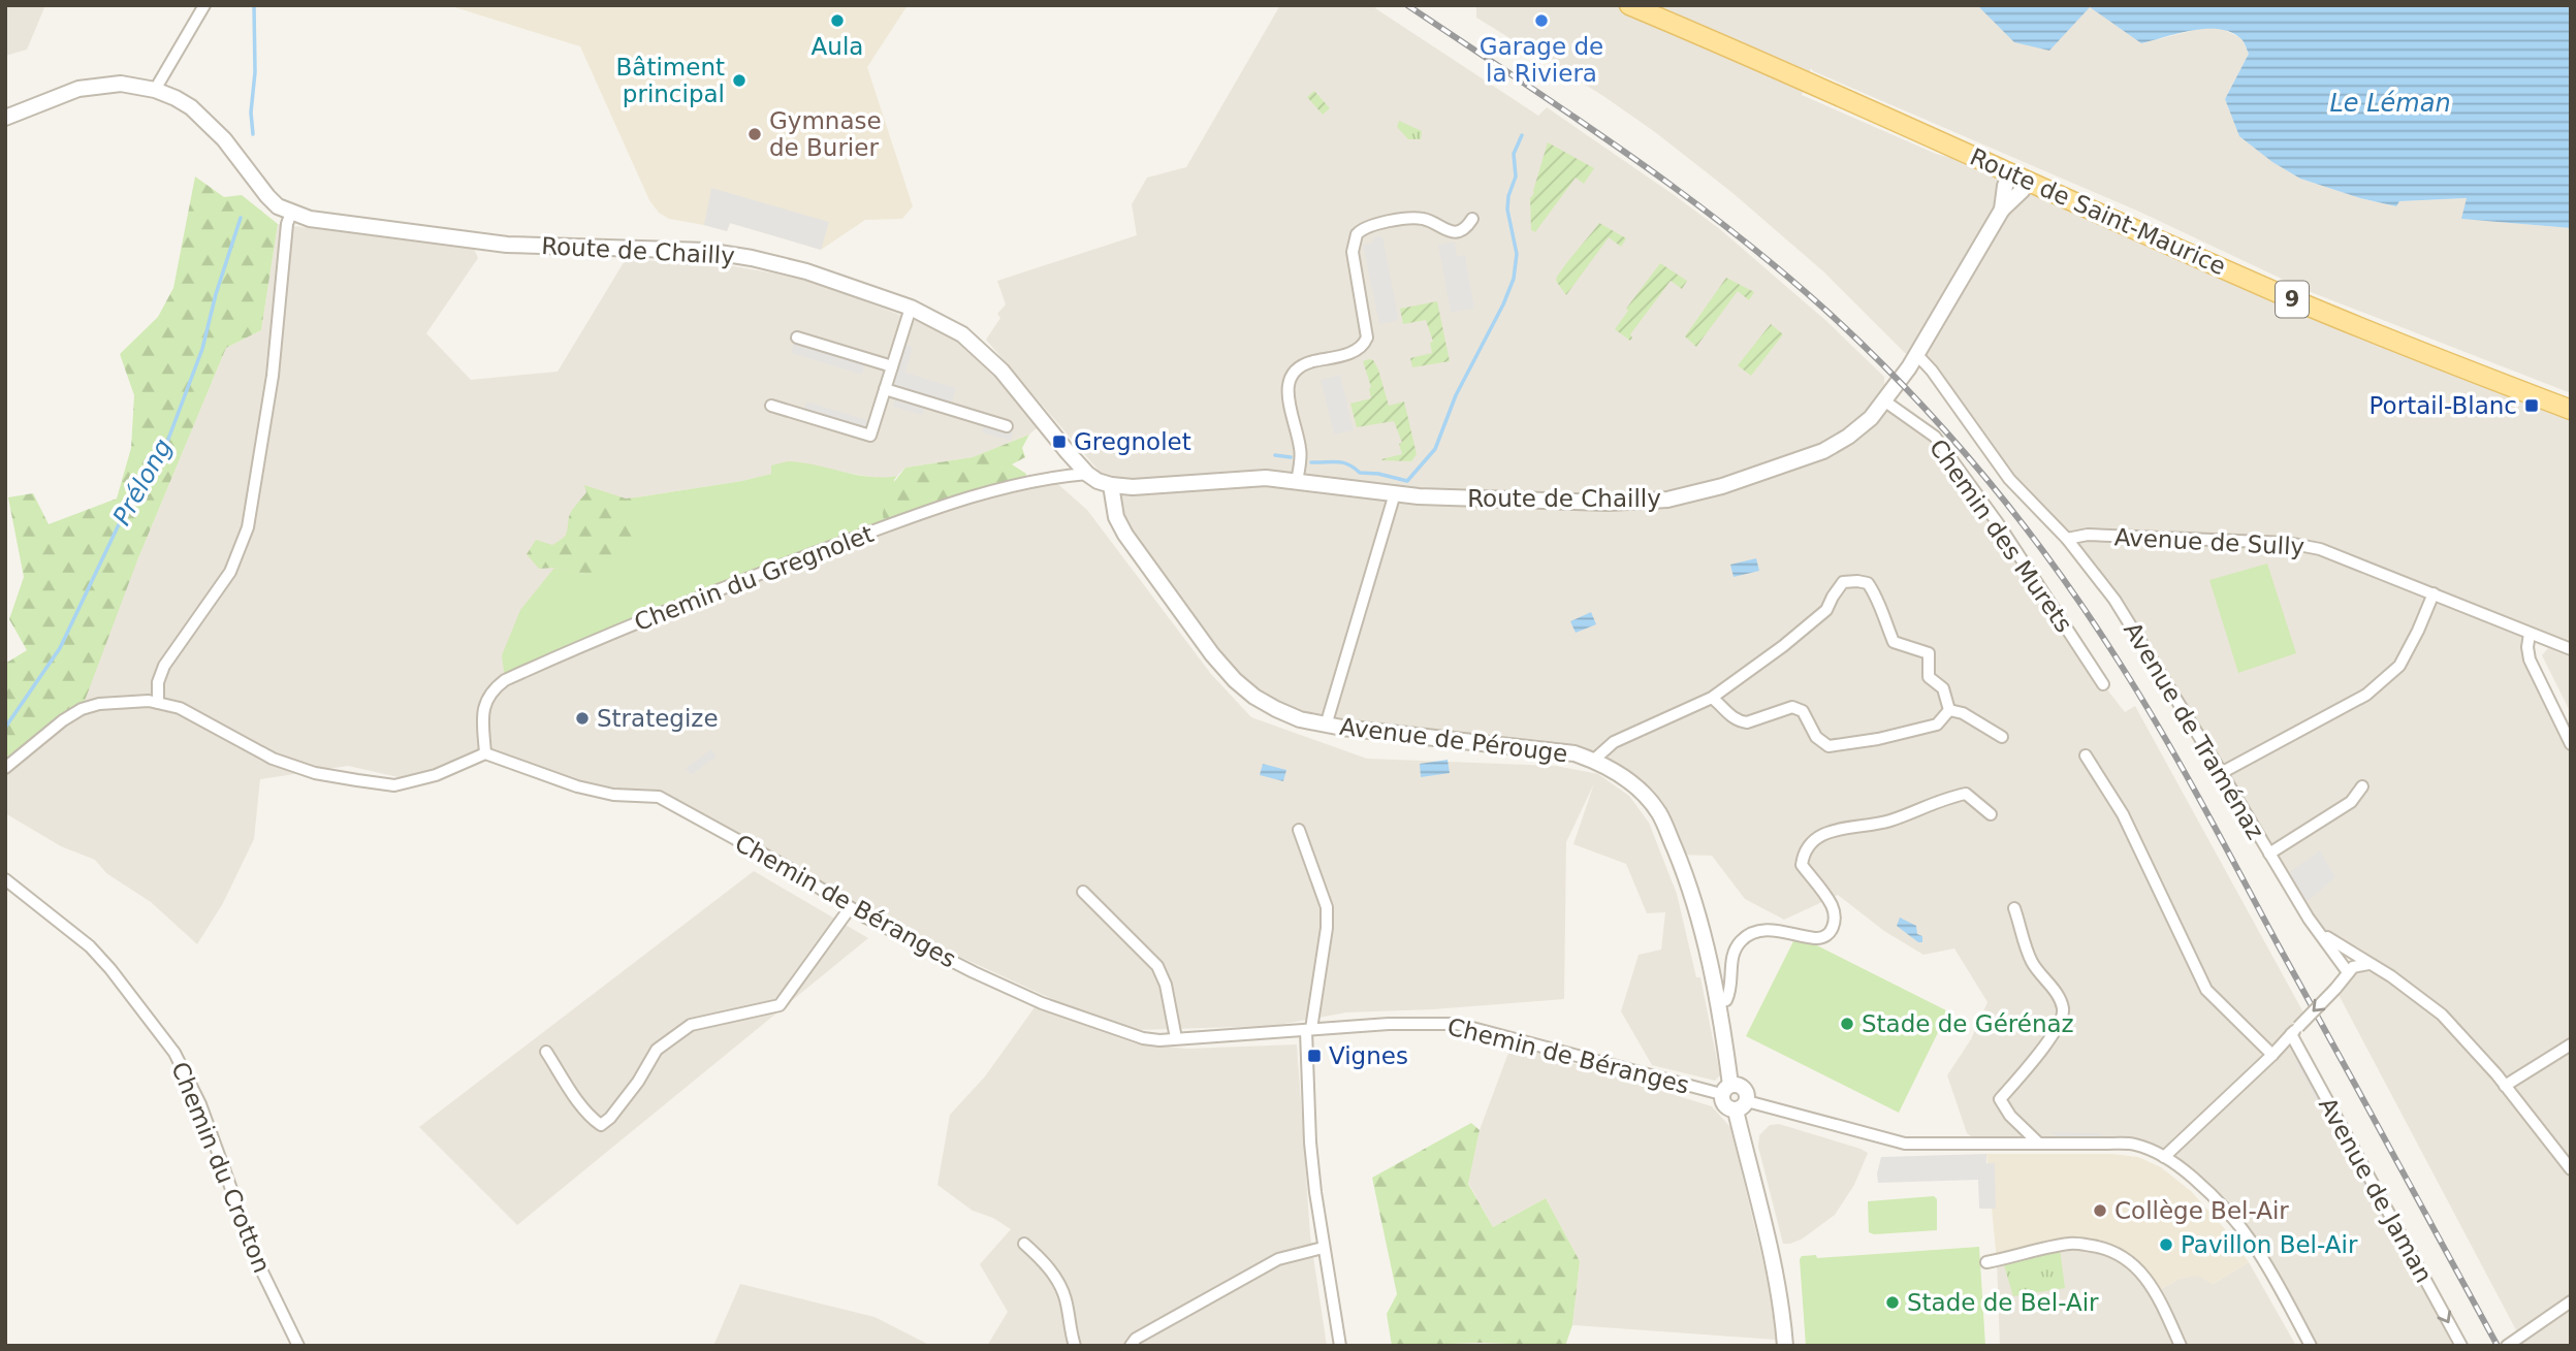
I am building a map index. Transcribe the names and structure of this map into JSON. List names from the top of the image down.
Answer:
{
  "streets": {
    "main road": ["Route de Saint-Maurice", "9"],
    "street": [
      "Route de Chailly",
      "Chemin des Murets",
      "Avenue de Sully",
      "Chemin du Gregnolet",
      "Avenue de Traménaz",
      "Avenue de Pérouge",
      "Chemin de Béranges",
      "Chemin du Crotton",
      "Avenue de Jaman"
    ]
  },
  "crossings": [
    ["Route de Saint-Maurice", "Route de Chailly"],
    ["Route de Chailly", "Chemin des Murets"],
    ["Route de Chailly", "Chemin du Gregnolet"],
    ["Route de Chailly", "Avenue de Pérouge"],
    ["Avenue de Sully", "Avenue de Traménaz"],
    ["Chemin du Gregnolet", "Chemin de Béranges"],
    ["Avenue de Pérouge", "Chemin de Béranges"]
  ],
  "one_way": ["Avenue de Jaman"],
  "water": ["Le Léman", "Prélong"],
  "places": {
    "other": [
      "Aula",
      "Garage de la Riviera",
      "Bâtiment principal",
      "Gymnase de Burier",
      "Strategize",
      "Stade de Gérénaz",
      "Collège Bel-Air",
      "Pavillon Bel-Air",
      "Stade de Bel-Air"
    ],
    "transit": ["Portail-Blanc", "Gregnolet", "Vignes"]
  }
}
